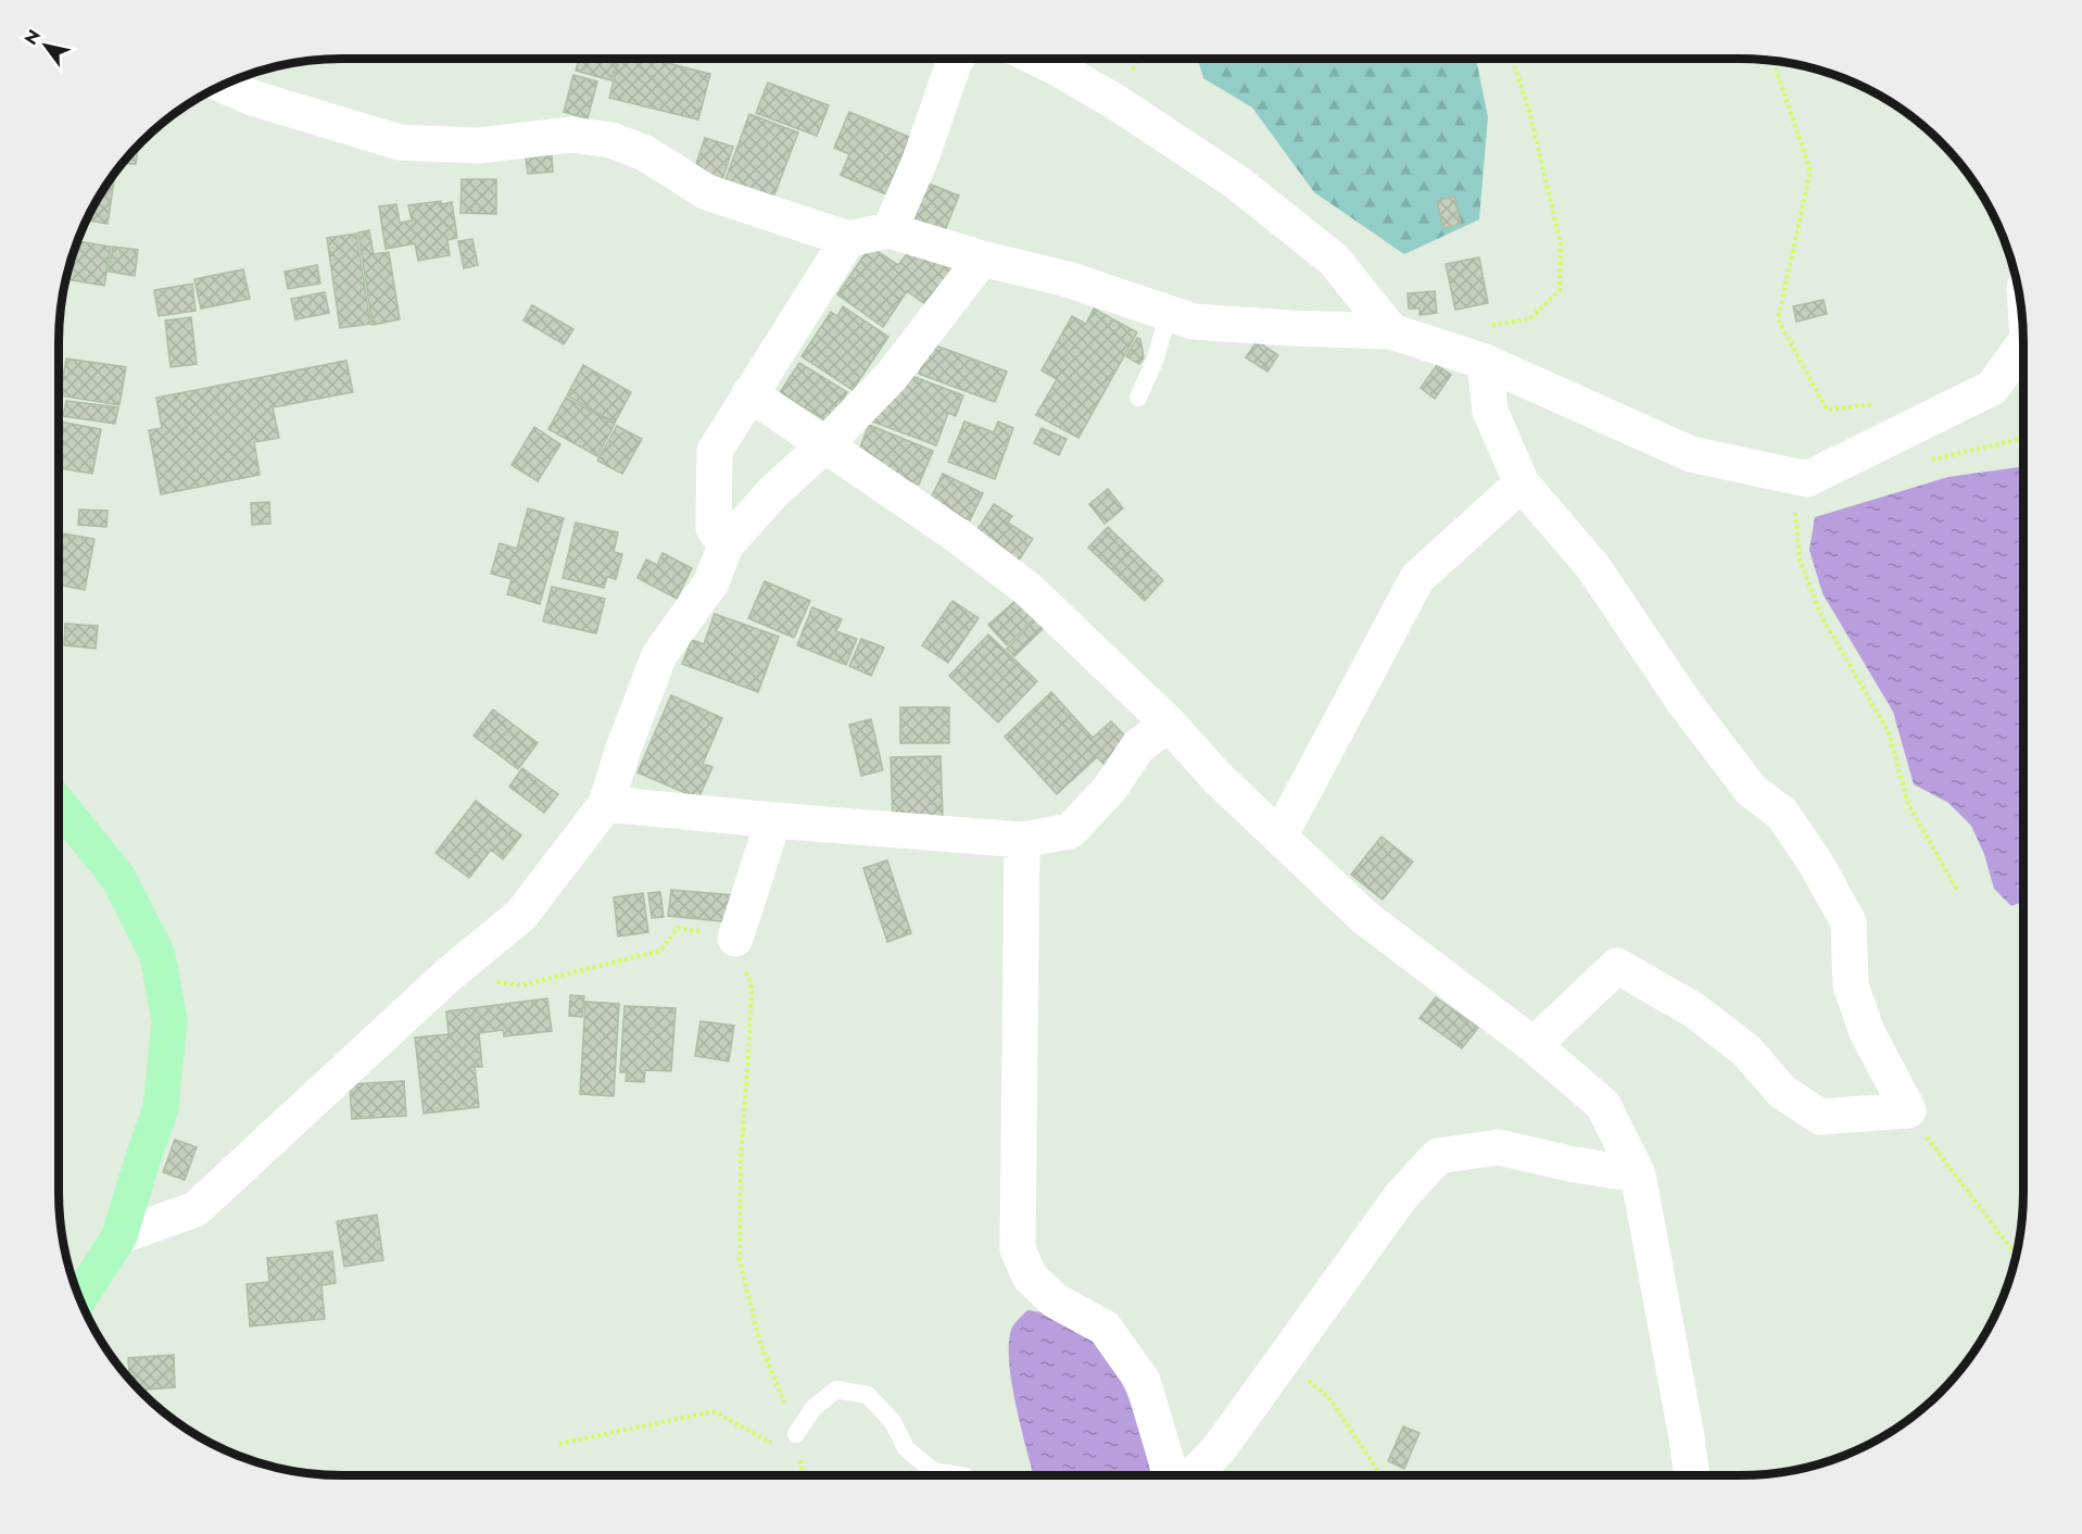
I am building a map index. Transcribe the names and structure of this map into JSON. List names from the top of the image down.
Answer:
{
  "north": "top left"
}
